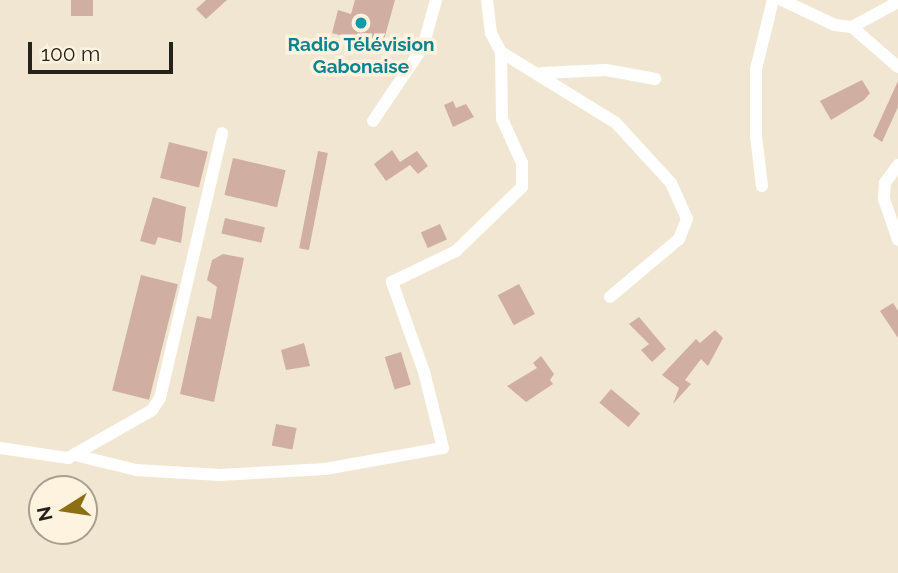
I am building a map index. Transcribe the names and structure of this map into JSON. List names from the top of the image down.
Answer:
{
  "places": ["Radio Télévision Gabonaise"],
  "scale_bar": "100 m",
  "north": "left"
}
